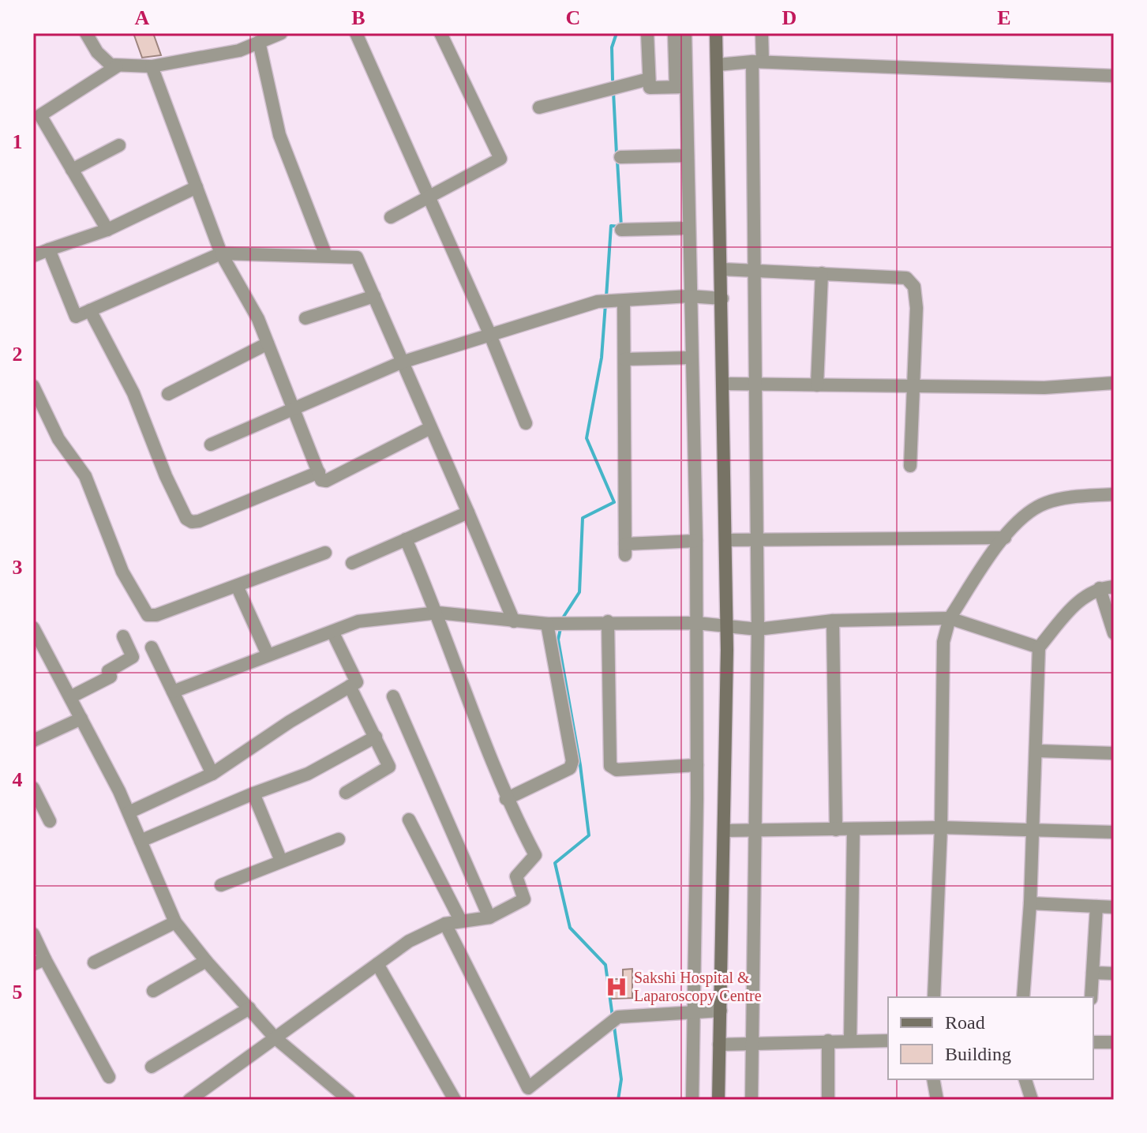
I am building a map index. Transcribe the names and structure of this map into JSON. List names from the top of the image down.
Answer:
{
  "places": {
    "hospital": ["Sakshi Hospital & Laparoscopy Centre"]
  },
  "legend": ["Road", "Building"],
  "grid": {
    "columns": [
      "A",
      "B",
      "C",
      "D",
      "E"
    ],
    "rows": [
      "1",
      "2",
      "3",
      "4",
      "5"
    ]
  }
}
